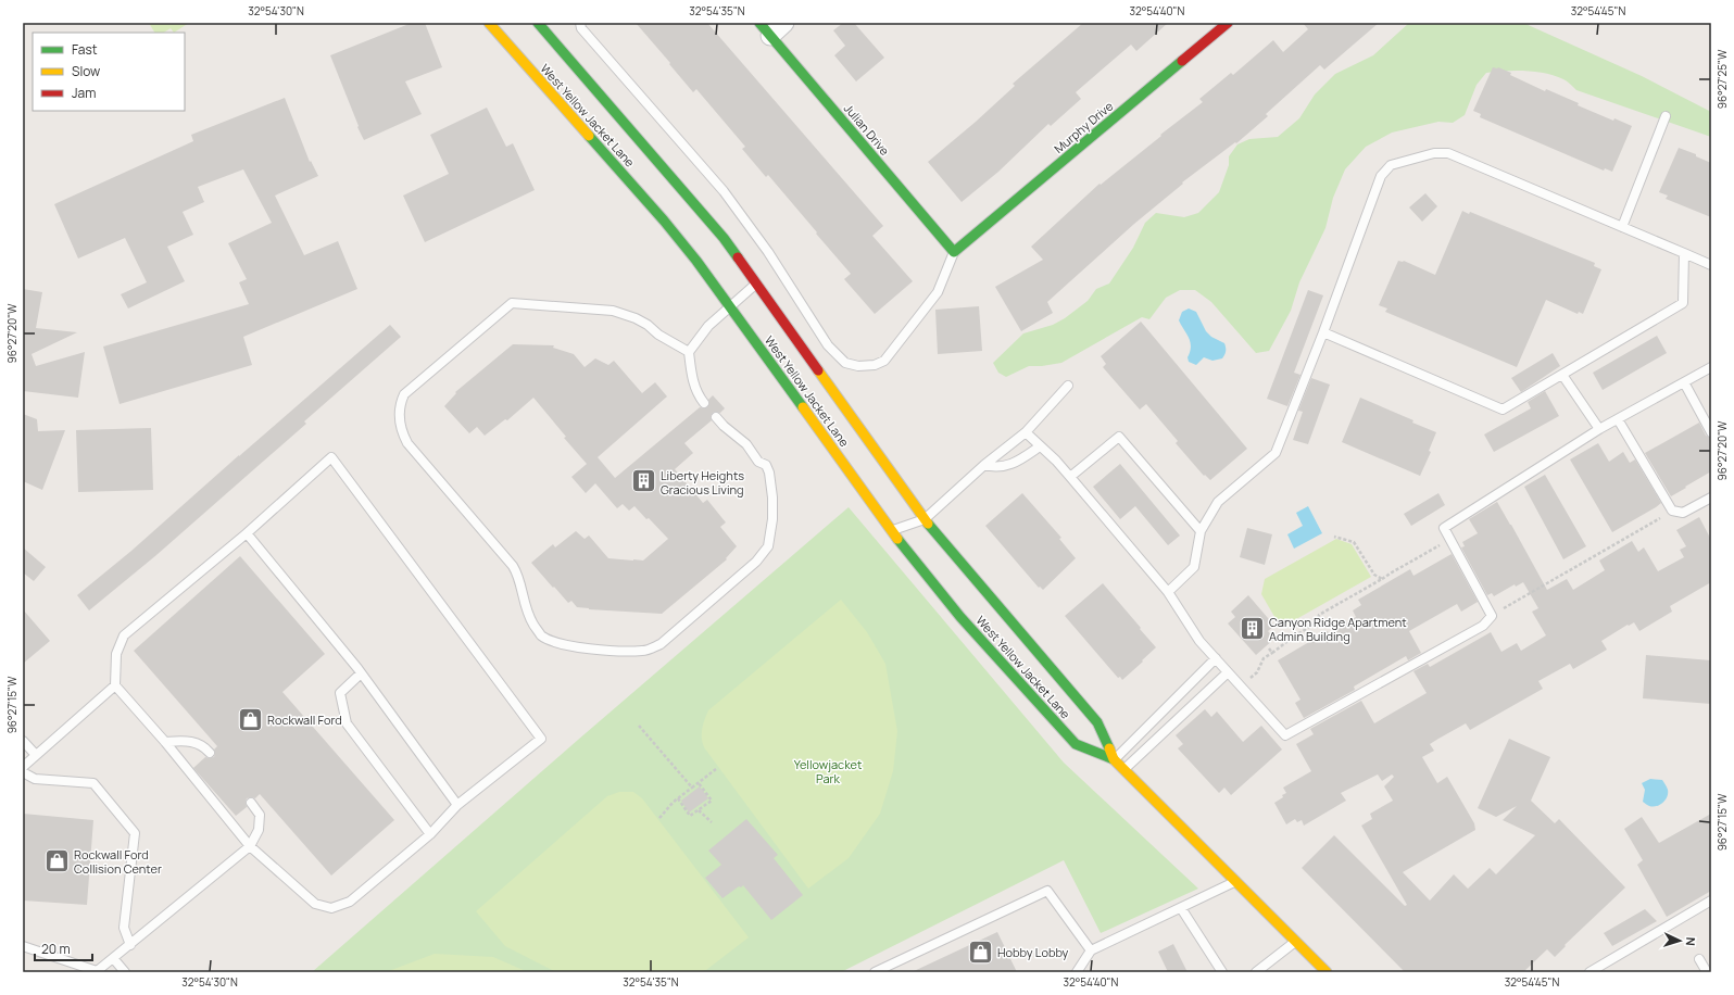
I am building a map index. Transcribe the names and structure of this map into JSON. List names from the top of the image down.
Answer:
{
  "streets": {
    "street": ["West Yellow Jacket Lane", "Murphy Drive", "Julian Drive"]
  },
  "crossings": [
    ["Murphy Drive", "Julian Drive"]
  ],
  "parks": ["Yellowjacket Park"],
  "places": {
    "building": ["Liberty Heights Gracious Living", "Canyon Ridge Apartment Admin Building"],
    "shop": ["Rockwall Ford", "Rockwall Ford Collision Center", "Hobby Lobby"]
  },
  "legend": ["Fast", "Slow", "Jam"],
  "scale_bar": "20 m",
  "north": "right",
  "coordinates": [
    "32°54'30\"N",
    "32°54'35\"N",
    "32°54'40\"N",
    "32°54'45\"N",
    "96°27'25\"W",
    "96°27'20\"W",
    "96°27'15\"W"
  ]
}
